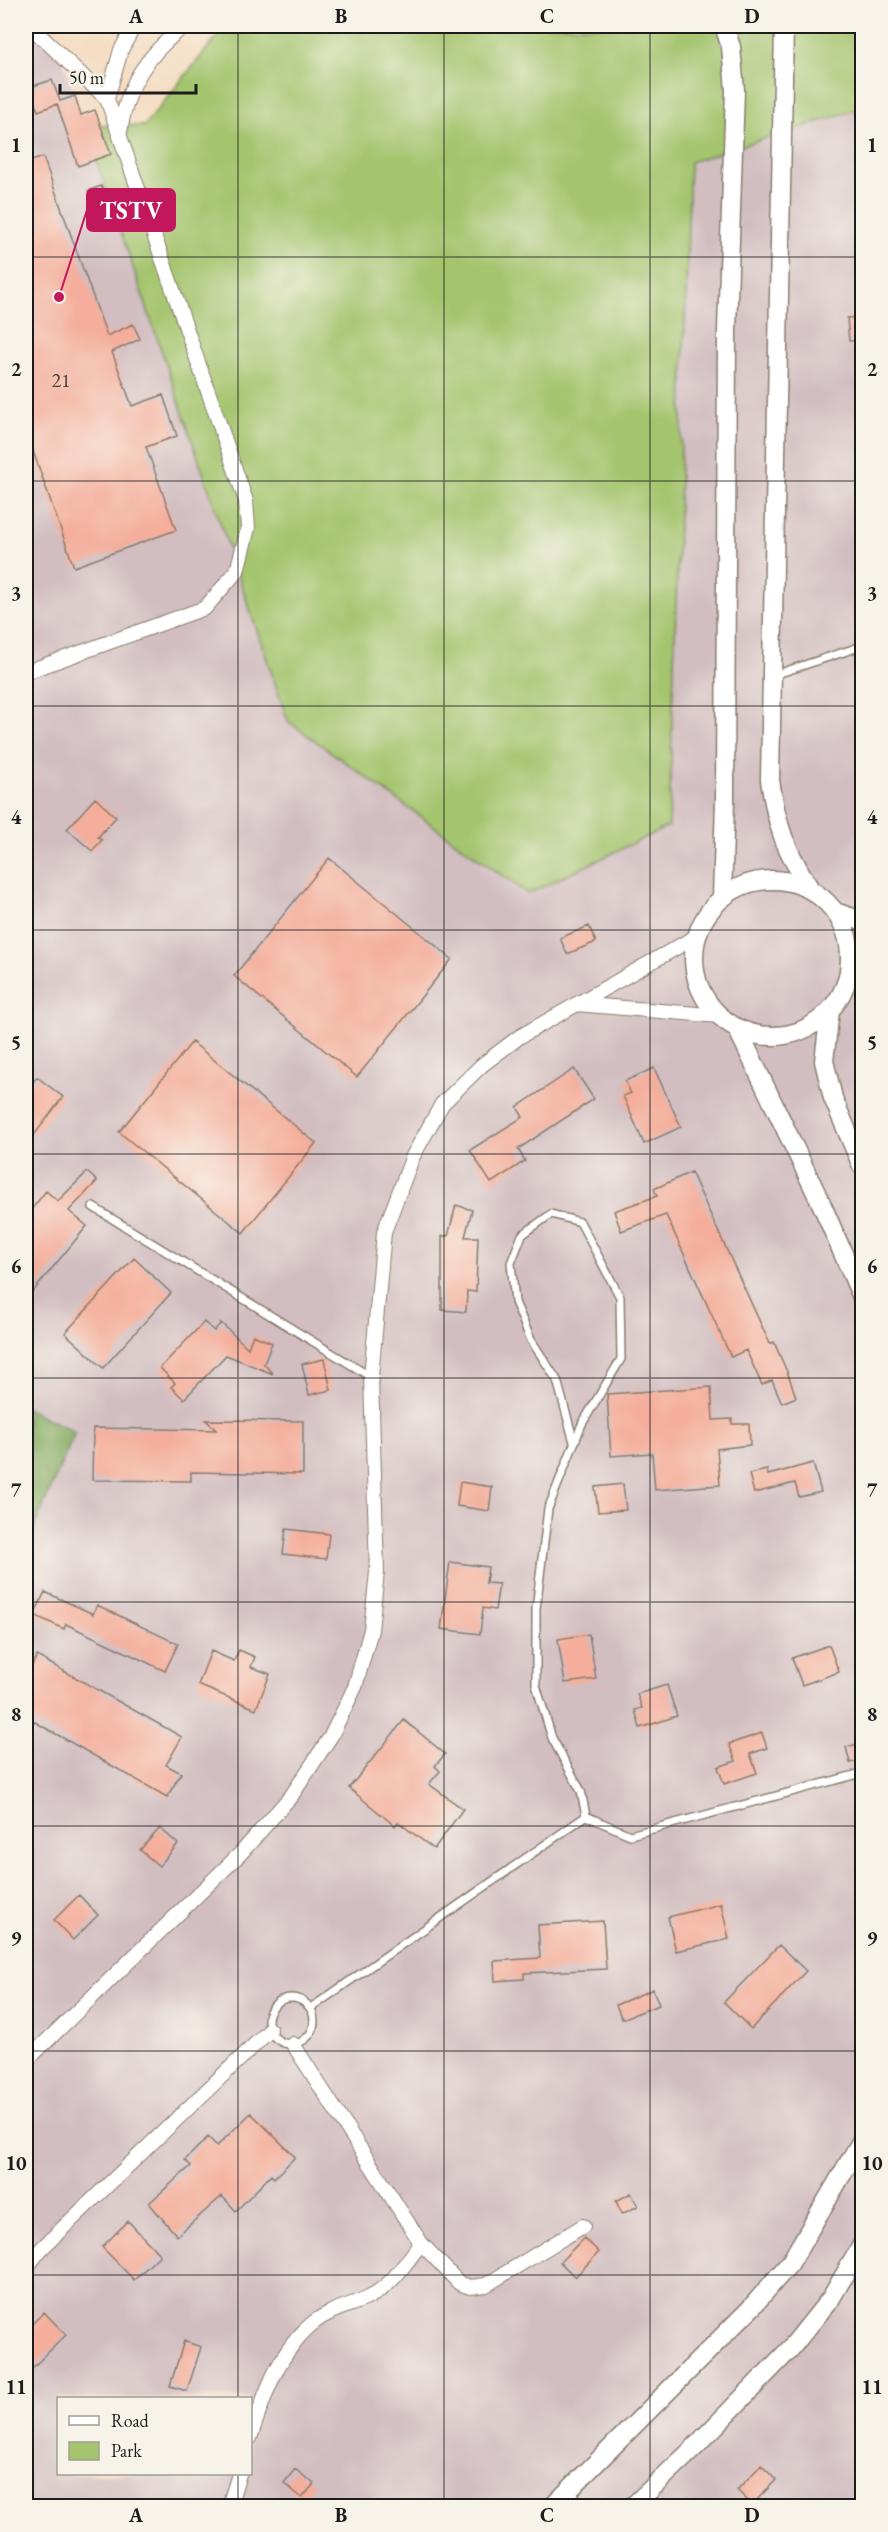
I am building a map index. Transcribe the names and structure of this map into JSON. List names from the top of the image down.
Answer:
{
  "places": ["TSTV"],
  "house_numbers": ["21"],
  "legend": ["Road", "Park"],
  "scale_bar": "50 m",
  "grid": {
    "columns": [
      "A",
      "B",
      "C",
      "D"
    ],
    "rows": [
      "1",
      "2",
      "3",
      "4",
      "5",
      "6",
      "7",
      "8",
      "9",
      "10",
      "11"
    ]
  }
}
